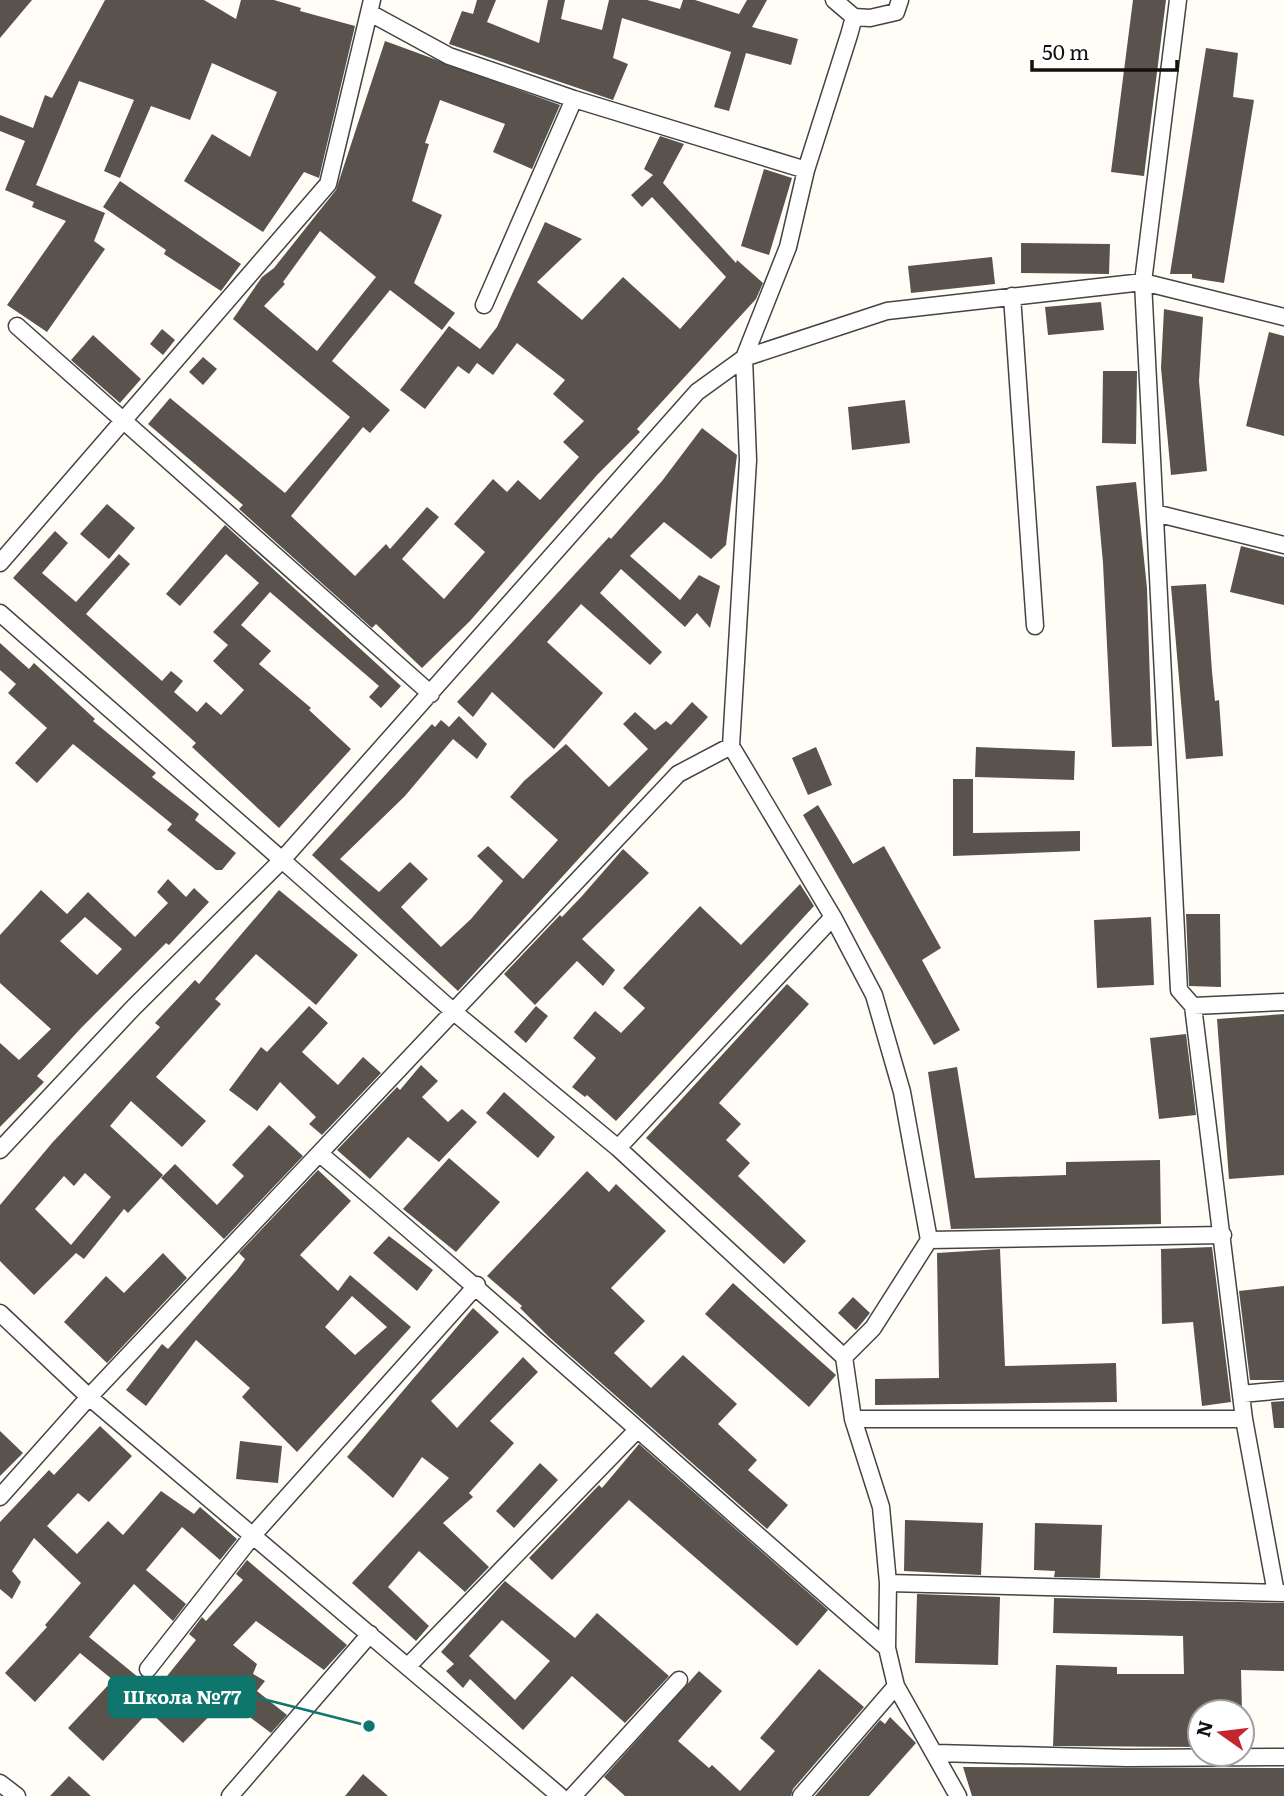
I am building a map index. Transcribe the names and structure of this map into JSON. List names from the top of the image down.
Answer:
{
  "places": ["Школа №77"],
  "scale_bar": "50 m",
  "north": "left"
}
